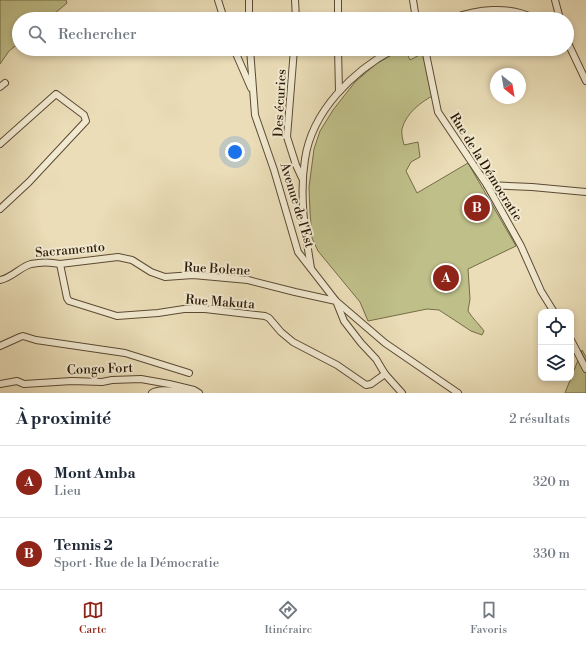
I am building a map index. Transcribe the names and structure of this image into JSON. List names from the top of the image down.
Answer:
{
  "streets": {
    "street": [
      "Des écuries",
      "Rue de la Démocratie",
      "Avenue de l'Est",
      "Sacramento",
      "Rue Bolene",
      "Rue Makuta",
      "Congo Fort"
    ]
  },
  "crossings": [
    ["Avenue de l'Est", "Rue Bolene"],
    ["Sacramento", "Rue Bolene"],
    ["Sacramento", "Rue Makuta"]
  ],
  "north": "bottom right",
  "page": {
    "search": "Rechercher",
    "pins": ["B", "A"],
    "heading": ["À proximité", "2 résultats"],
    "list": [
      {
        "mark": "A",
        "name": "Mont Amba",
        "note": "Lieu",
        "value": "320 m"
      },
      {
        "mark": "B",
        "name": "Tennis 2",
        "note": "Sport · Rue de la Démocratie",
        "value": "330 m"
      }
    ],
    "nav": ["Carte", "Itinéraire", "Favoris"]
  }
}
